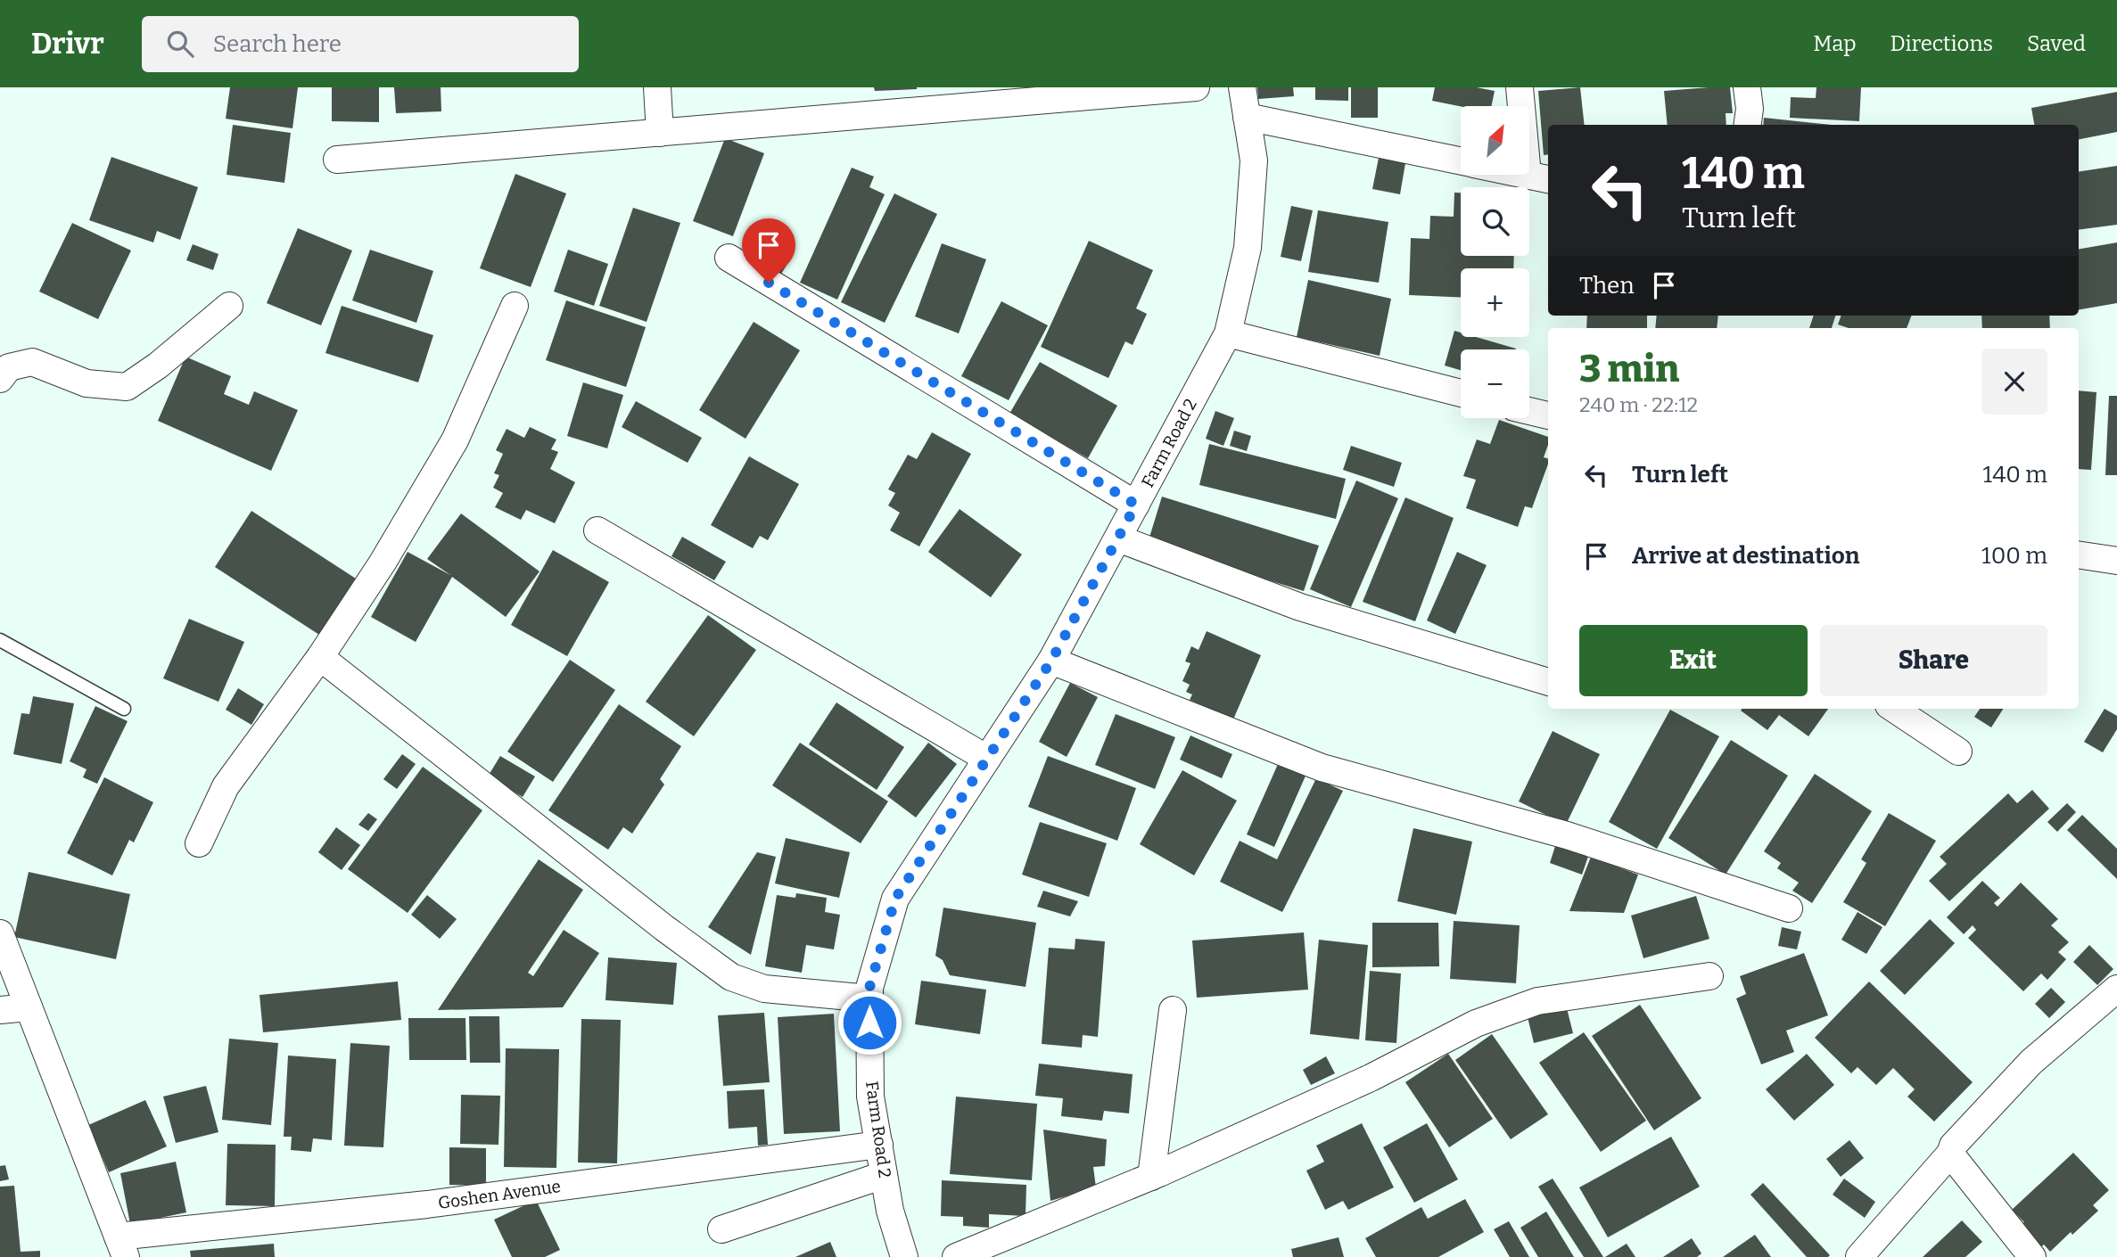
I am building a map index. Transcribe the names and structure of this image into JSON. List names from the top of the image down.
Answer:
{
  "streets": {
    "street": ["Farm Road 2", "Goshen Avenue"]
  },
  "crossings": [
    ["Farm Road 2", "Goshen Avenue"]
  ],
  "north": "top right",
  "page": {
    "header": "Drivr",
    "search": "Search here",
    "nav": ["Map", "Directions", "Saved"],
    "map_buttons": ["+", "−"],
    "turn": ["140 m", "Turn left"],
    "then": "Then",
    "heading": ["3 min", "240 m · 22:12"],
    "list": [
      {
        "name": "Turn left",
        "value": "140 m"
      },
      {
        "name": "Arrive at destination",
        "value": "100 m"
      }
    ],
    "buttons": ["Exit", "Share"]
  }
}
